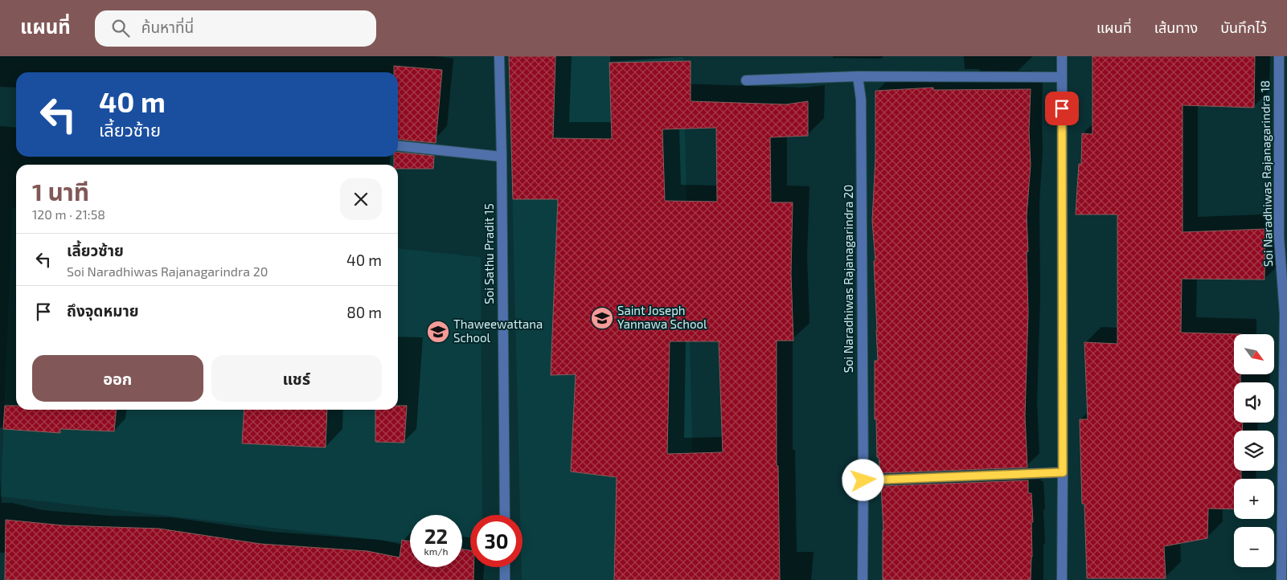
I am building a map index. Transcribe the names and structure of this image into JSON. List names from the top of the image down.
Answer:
{
  "streets": {
    "street": ["Soi Naradhiwas Rajanagarindra 18", "Soi Sathu Pradit 15", "Soi Naradhiwas Rajanagarindra 20"]
  },
  "places": {
    "school or university": ["Saint Joseph Yannawa School", "Thaweewattana School"]
  },
  "north": "bottom right",
  "page": {
    "header": "แผนที่",
    "search": "ค้นหาที่นี่",
    "nav": ["แผนที่", "เส้นทาง", "บันทึกไว้"],
    "turn": ["40 m", "เลี้ยวซ้าย"],
    "heading": ["1 นาที", "120 m · 21:58"],
    "list": [
      {
        "name": "เลี้ยวซ้าย",
        "note": "Soi Naradhiwas Rajanagarindra 20",
        "value": "40 m"
      },
      {
        "name": "ถึงจุดหมาย",
        "value": "80 m"
      }
    ],
    "map_buttons": ["+", "−"],
    "buttons": ["ออก", "แชร์"],
    "speed": "22 km/h",
    "limit": "30"
  }
}
